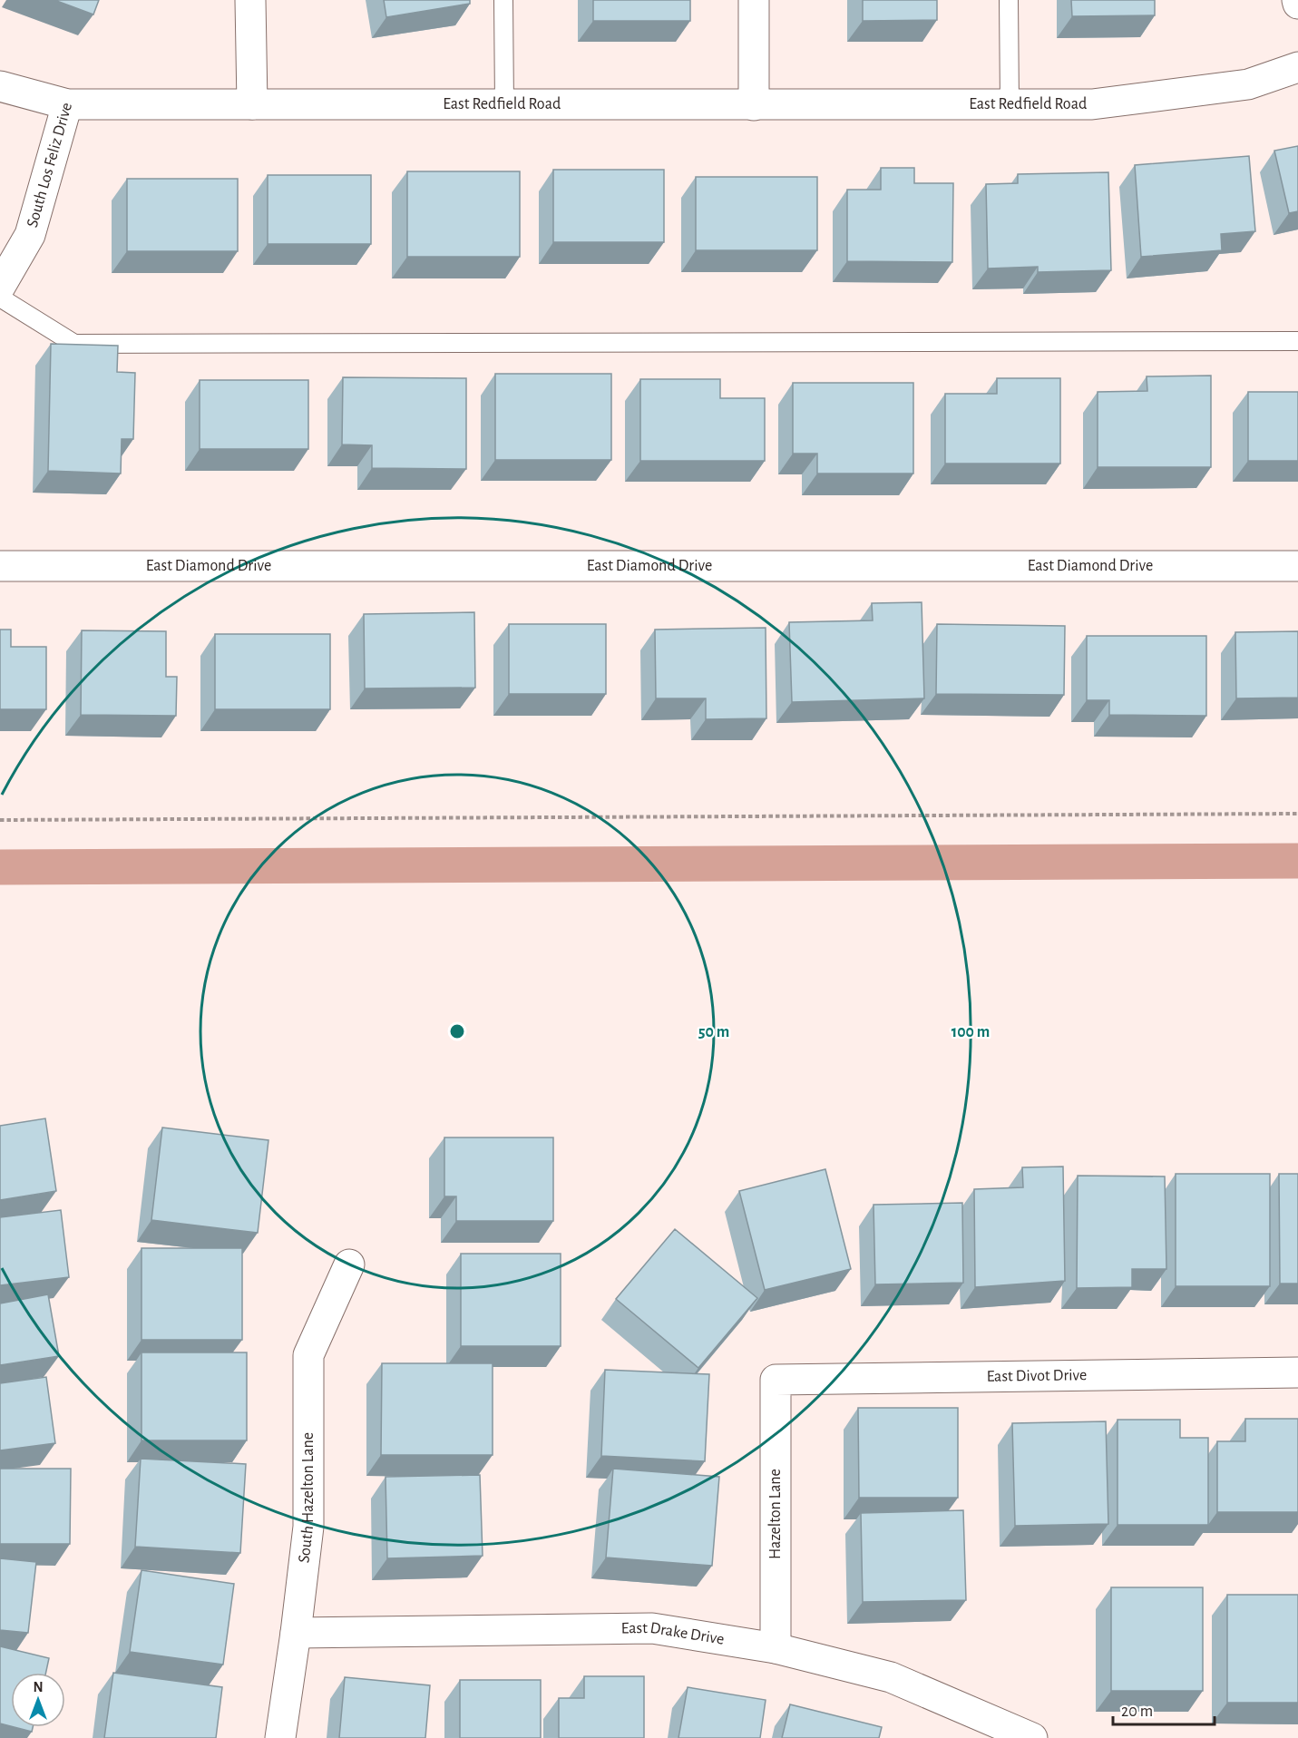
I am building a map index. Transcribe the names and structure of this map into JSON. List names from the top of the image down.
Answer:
{
  "streets": {
    "street": [
      "East Redfield Road",
      "South Los Feliz Drive",
      "East Diamond Drive",
      "East Divot Drive",
      "South Hazelton Lane",
      "Hazelton Lane",
      "East Drake Drive"
    ]
  },
  "crossings": [
    ["East Redfield Road", "South Los Feliz Drive"],
    ["East Divot Drive", "Hazelton Lane"],
    ["South Hazelton Lane", "East Drake Drive"],
    ["Hazelton Lane", "East Drake Drive"]
  ],
  "scale_bar": "20 m",
  "north": "top",
  "rings": ["50 m", "100 m"]
}
